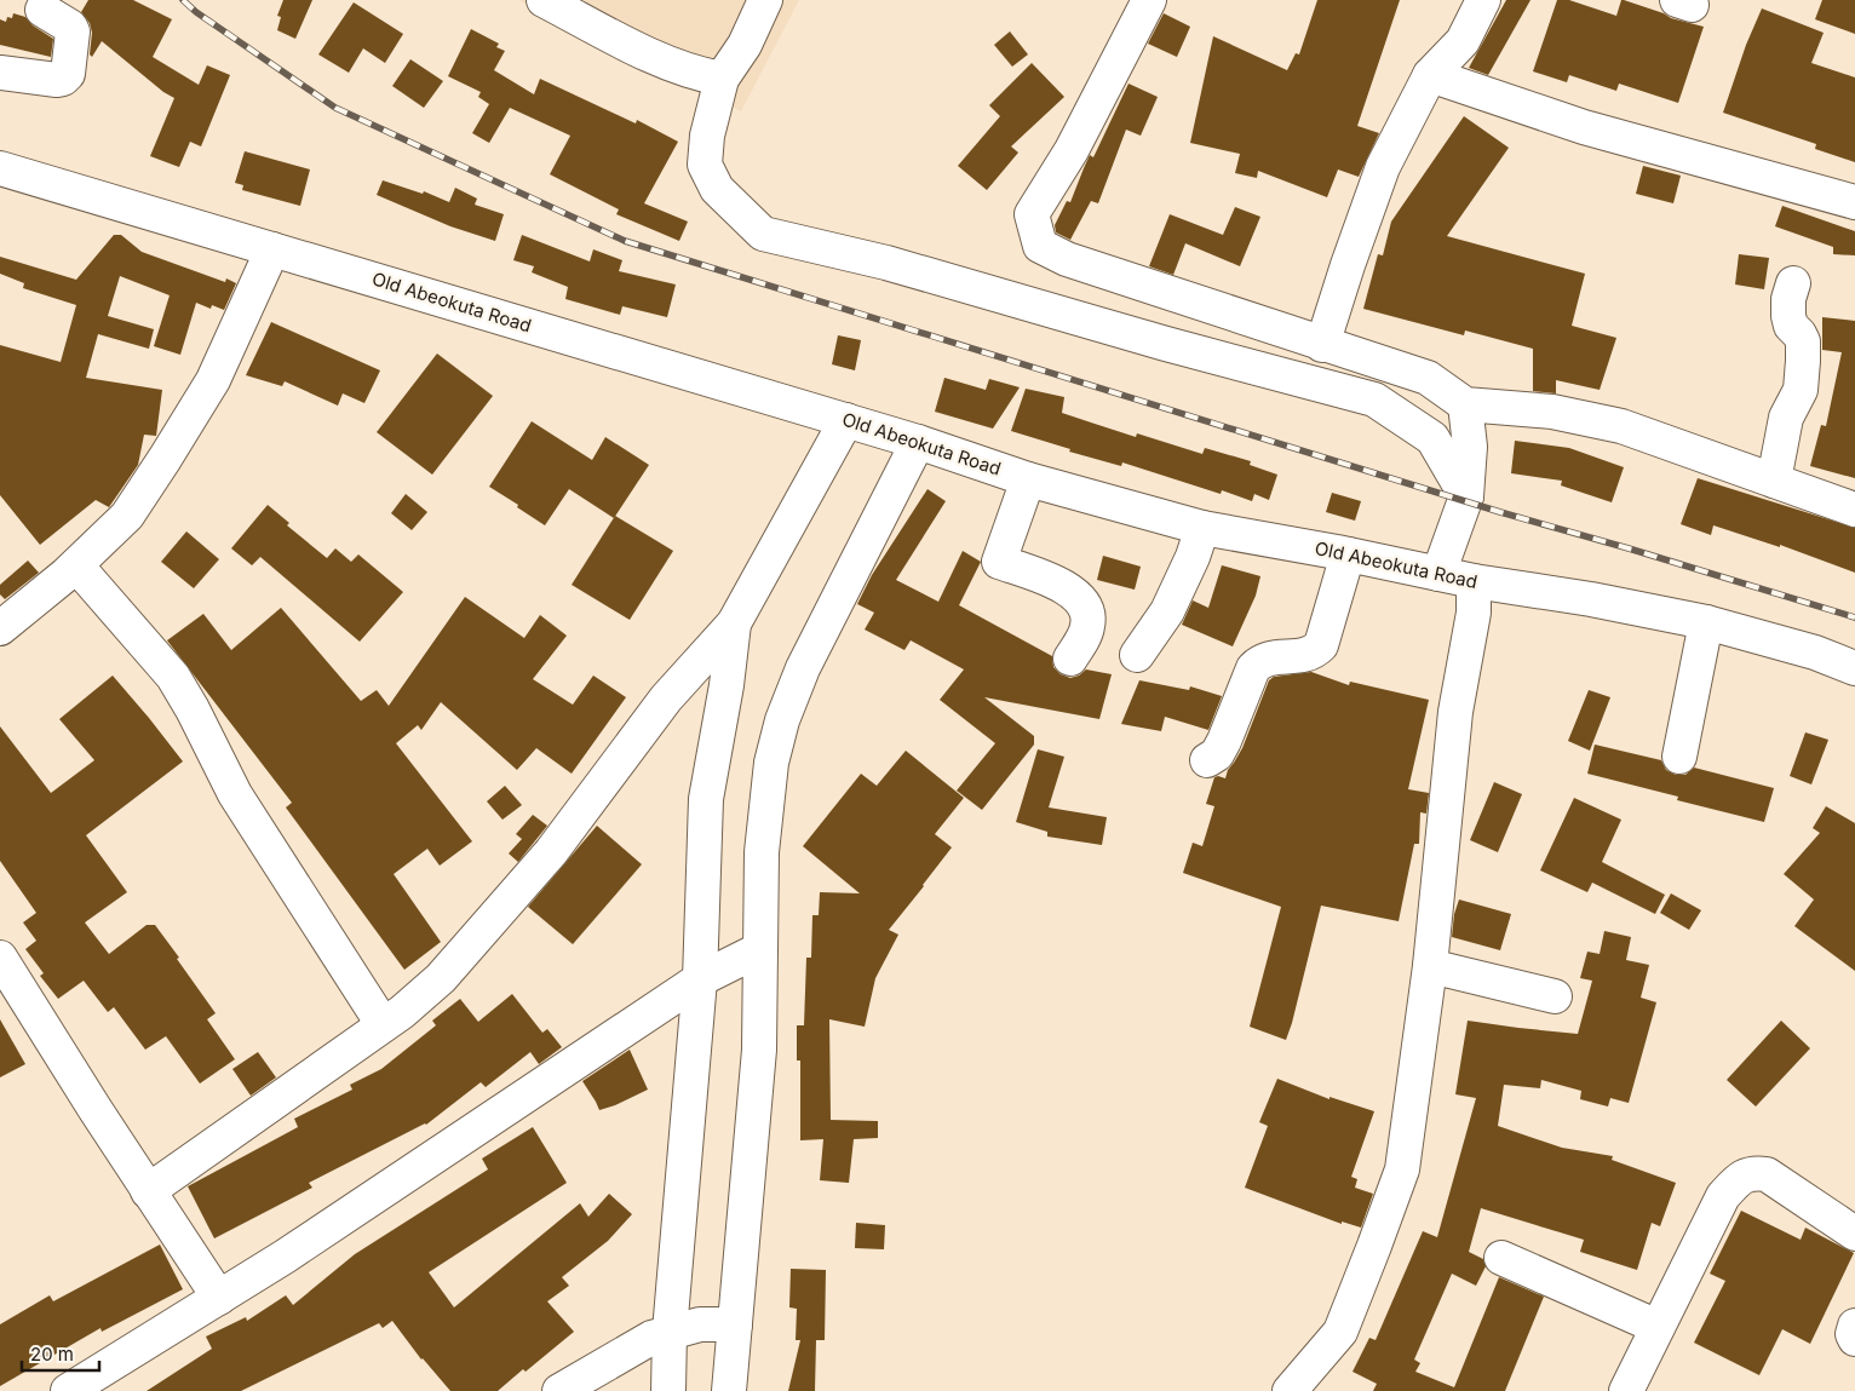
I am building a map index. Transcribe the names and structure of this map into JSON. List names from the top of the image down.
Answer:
{
  "streets": {
    "main road": ["Old Abeokuta Road"]
  },
  "scale_bar": "20 m"
}
